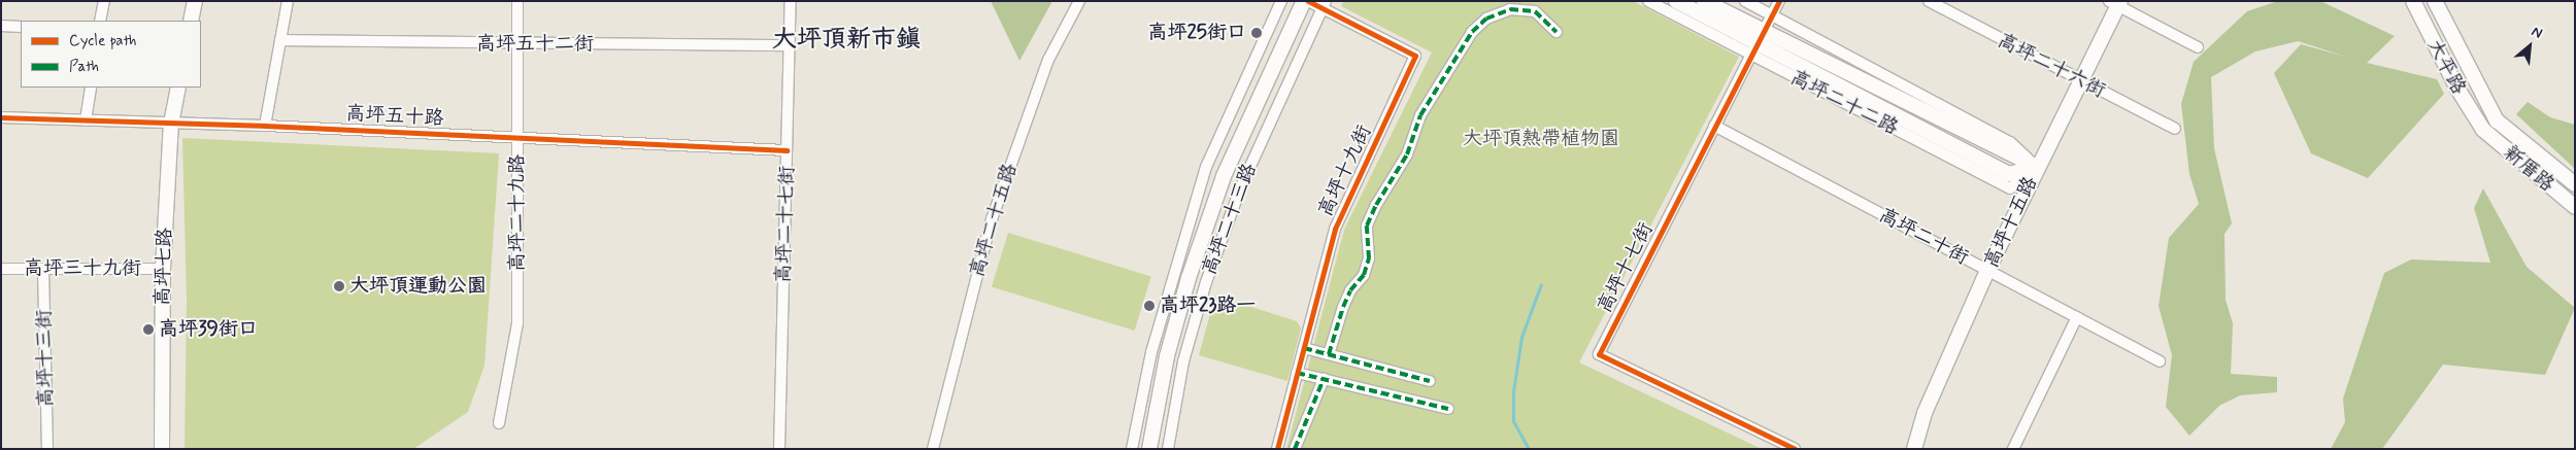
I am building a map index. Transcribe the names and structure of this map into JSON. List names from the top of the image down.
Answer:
{
  "streets": {
    "street": [
      "高坪五十二街",
      "高坪二十六街",
      "大平路",
      "高坪二十二路",
      "高坪五十路",
      "新厝路",
      "高坪十九街",
      "高坪二十九路",
      "高坪二十三路",
      "高坪二十五路",
      "高坪十五路",
      "高坪二十七街",
      "高坪二十街",
      "高坪七路",
      "高坪十七街",
      "高坪三十九街",
      "高坪十三街"
    ]
  },
  "crossings": [
    ["高坪五十二街", "高坪二十九路"],
    ["高坪五十二街", "高坪二十七街"],
    ["高坪二十六街", "高坪十五路"],
    ["大平路", "新厝路"],
    ["高坪二十二路", "高坪十五路"],
    ["高坪二十二路", "高坪十七街"],
    ["高坪五十路", "高坪二十九路"],
    ["高坪五十路", "高坪二十七街"],
    ["高坪五十路", "高坪七路"],
    ["高坪十九街", "高坪二十三路"],
    ["高坪十五路", "高坪二十街"],
    ["高坪二十街", "高坪十七街"],
    ["高坪七路", "高坪三十九街"],
    ["高坪三十九街", "高坪十三街"]
  ],
  "districts": ["大坪頂新市鎮"],
  "parks": ["大坪頂熱帶植物園"],
  "places": [
    "高坪25街口",
    "大坪頂運動公園",
    "高坪23路一",
    "高坪39街口"
  ],
  "legend": ["Cycle path", "Path"],
  "north": "top right"
}
